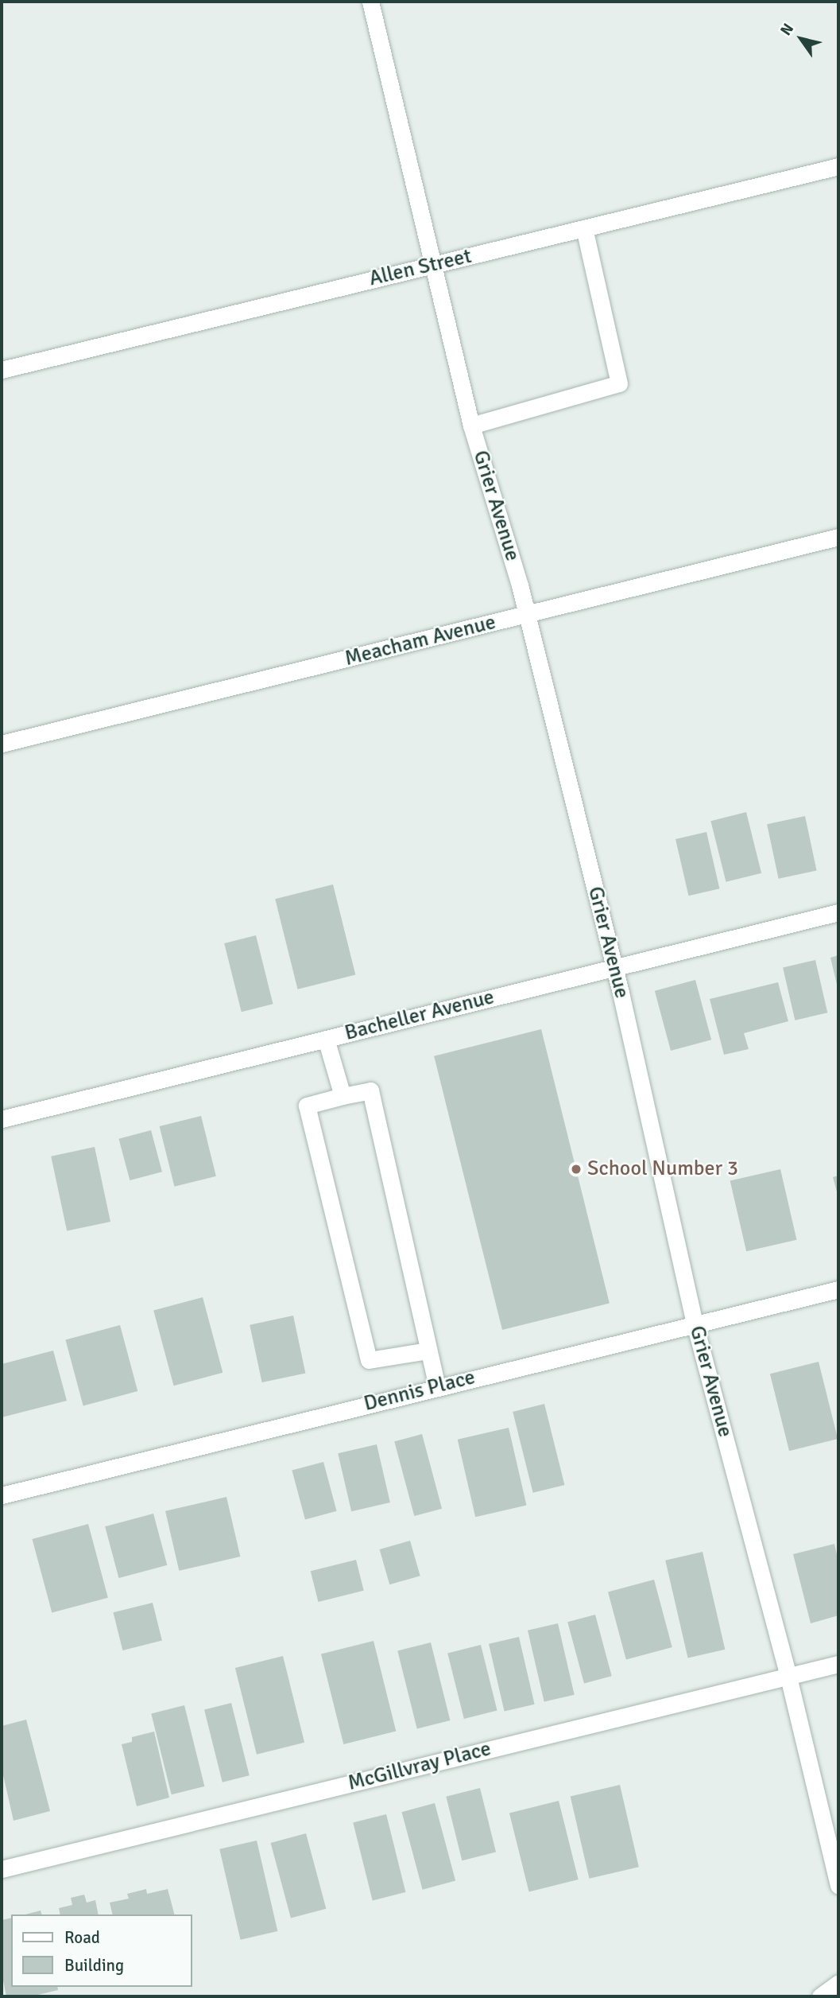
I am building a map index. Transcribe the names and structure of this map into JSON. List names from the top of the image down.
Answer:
{
  "streets": {
    "street": [
      "Allen Street",
      "Grier Avenue",
      "Meacham Avenue",
      "Bacheller Avenue",
      "Dennis Place",
      "McGillvray Place"
    ]
  },
  "crossings": [
    ["Allen Street", "Grier Avenue"],
    ["Grier Avenue", "Meacham Avenue"],
    ["Grier Avenue", "Bacheller Avenue"],
    ["Grier Avenue", "Dennis Place"],
    ["Grier Avenue", "McGillvray Place"]
  ],
  "places": ["School Number 3"],
  "legend": ["Road", "Building"],
  "north": "top left"
}
